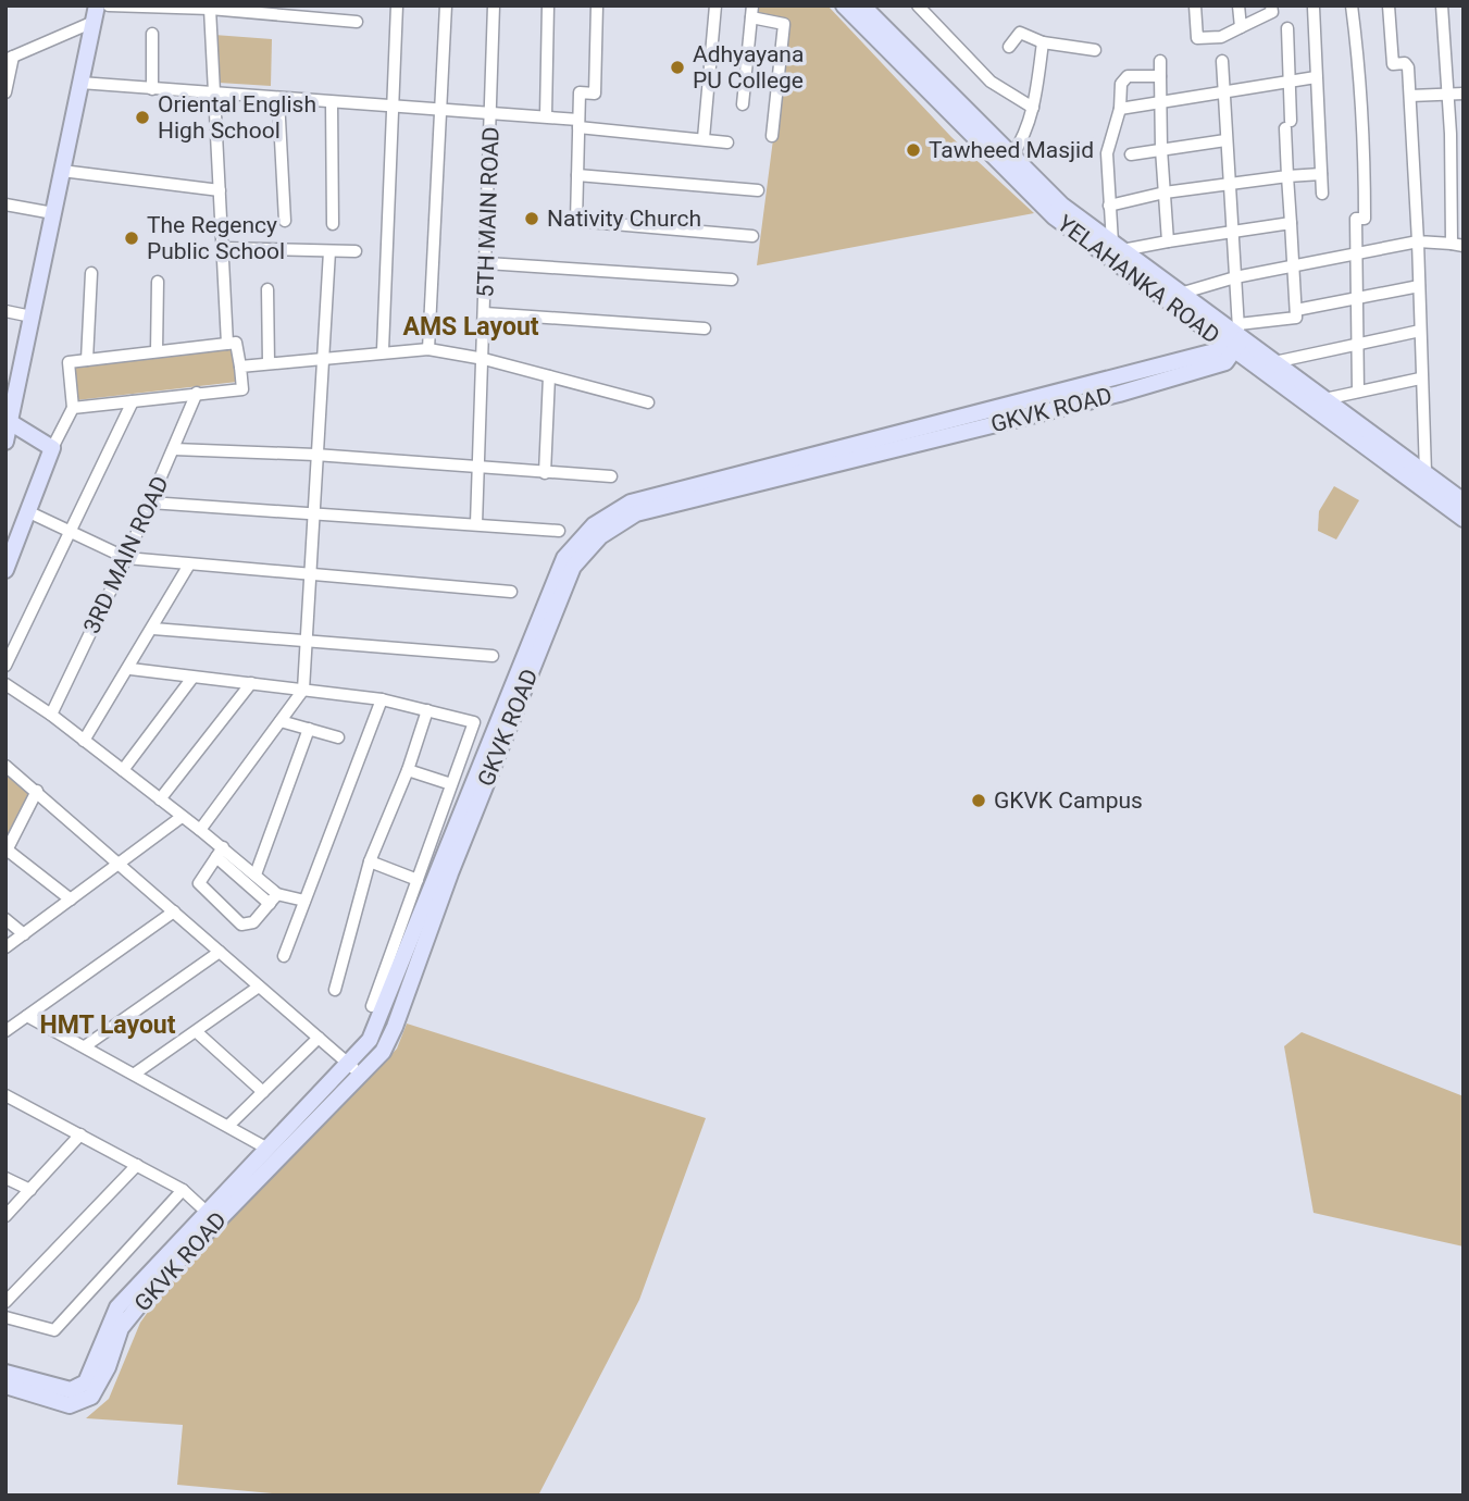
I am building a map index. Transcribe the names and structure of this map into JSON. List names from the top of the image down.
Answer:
{
  "streets": {
    "main road": ["YELAHANKA ROAD", "GKVK ROAD"],
    "street": ["5TH MAIN ROAD", "3RD MAIN ROAD"]
  },
  "crossings": [
    ["YELAHANKA ROAD", "GKVK ROAD"]
  ],
  "districts": ["AMS Layout", "HMT Layout"],
  "places": [
    "Adhyayana PU College",
    "Oriental English High School",
    "Tawheed Masjid",
    "Nativity Church",
    "The Regency Public School",
    "GKVK Campus"
  ]
}
